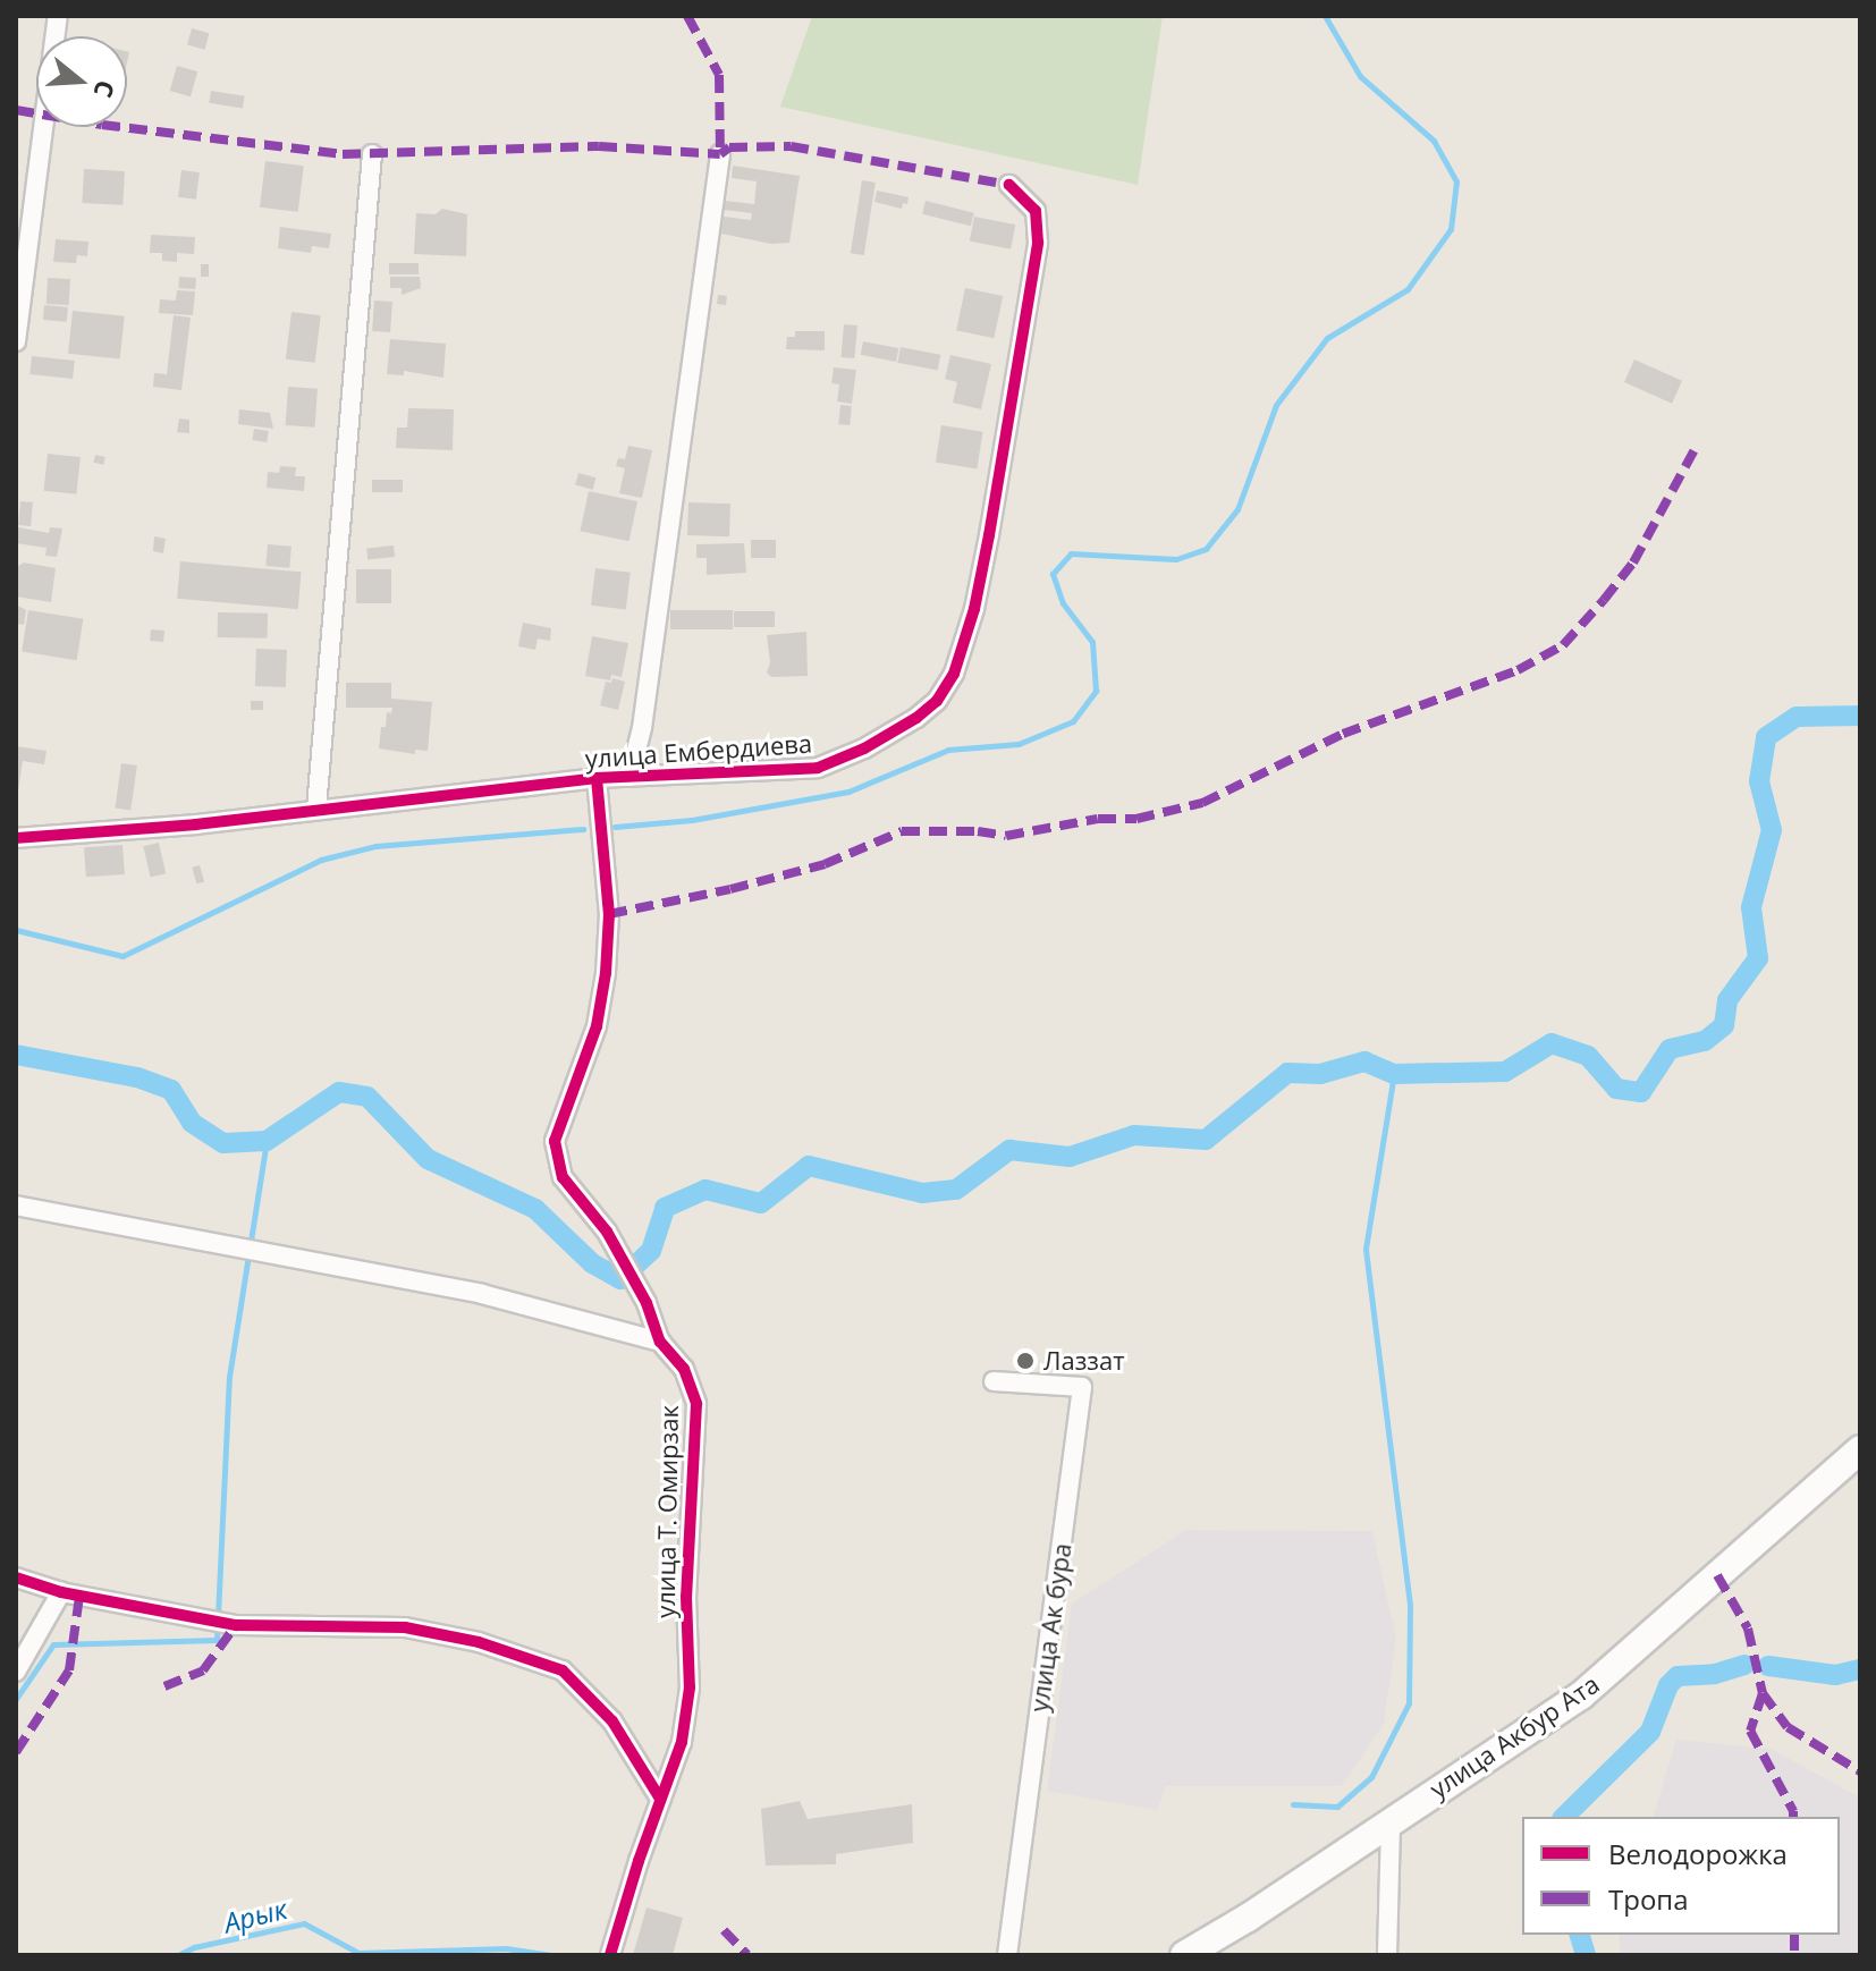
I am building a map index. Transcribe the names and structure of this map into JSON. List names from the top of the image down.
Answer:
{
  "streets": {
    "main road": ["улица Акбур Ата"],
    "street": ["улица Ембердиева", "улица Т. Омирзак", "улица Ак бура"]
  },
  "crossings": [
    ["улица Ембердиева", "улица Т. Омирзак"]
  ],
  "water": ["Арык"],
  "places": ["Лаззат"],
  "legend": ["Велодорожка", "Тропа"],
  "north": "right"
}
